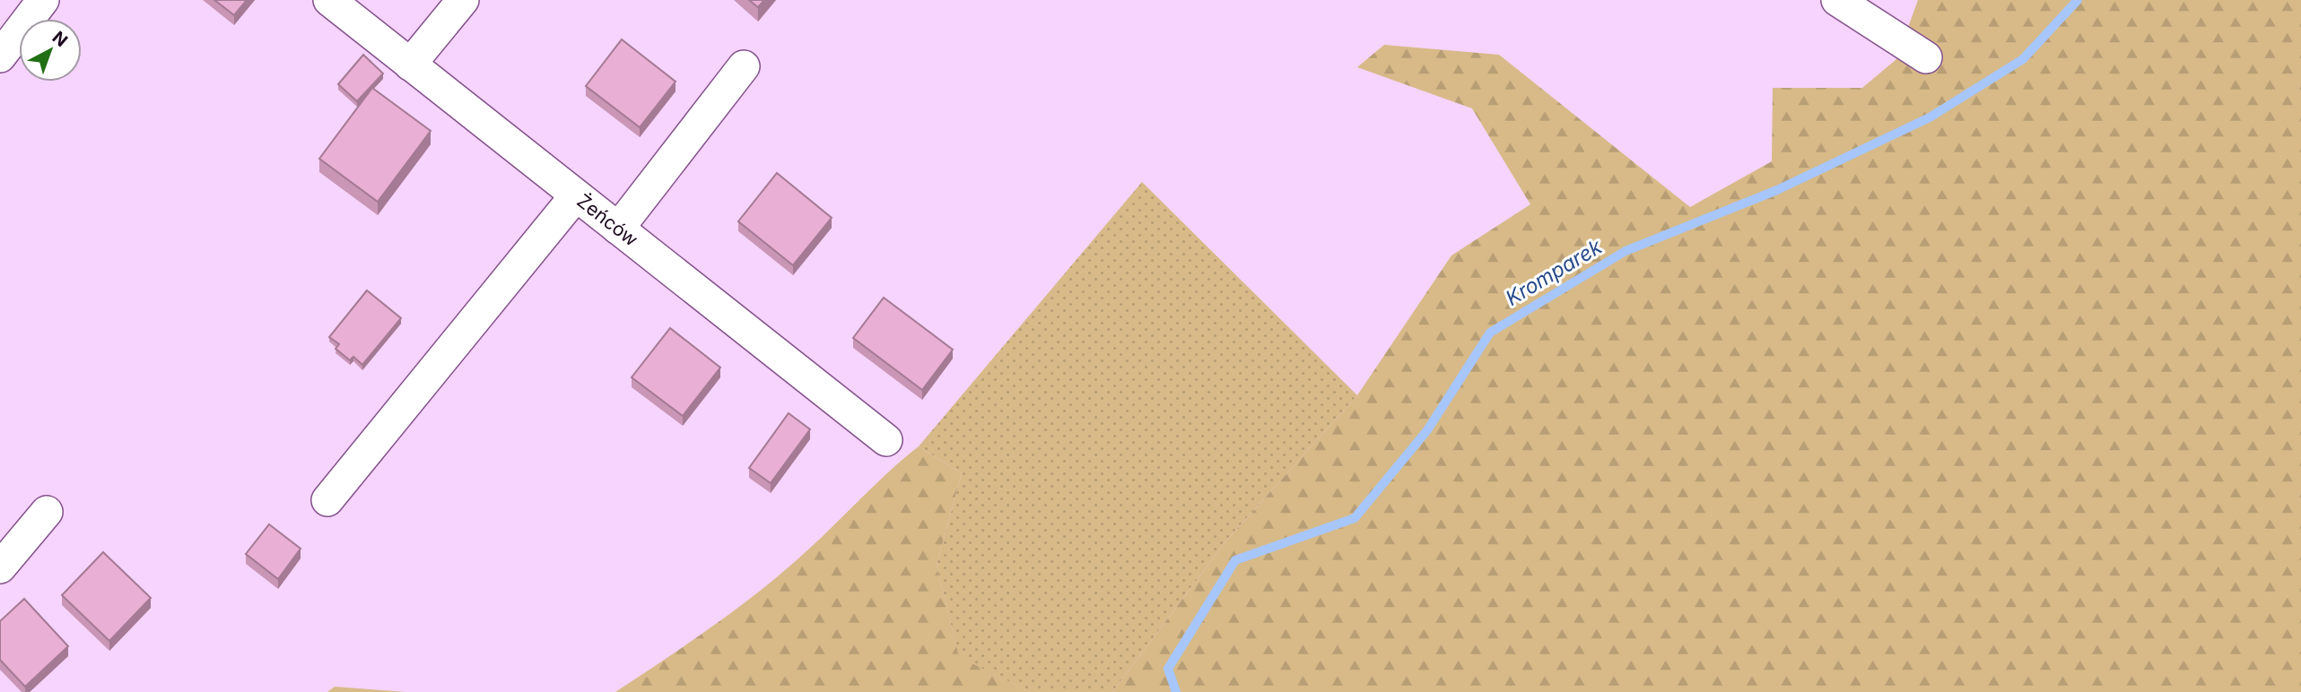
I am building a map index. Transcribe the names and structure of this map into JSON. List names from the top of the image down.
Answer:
{
  "streets": {
    "street": ["Żeńców"]
  },
  "water": ["Kromparek"],
  "north": "top right"
}
